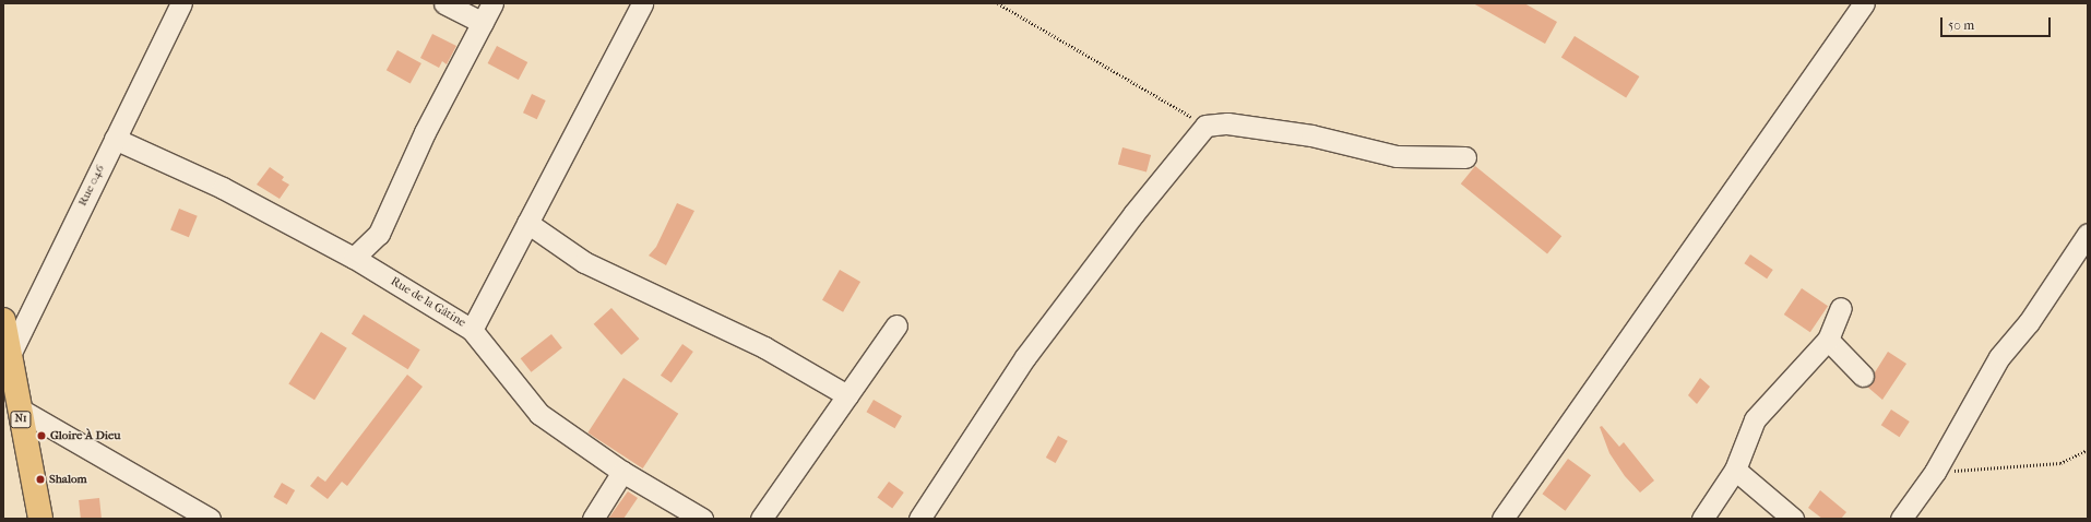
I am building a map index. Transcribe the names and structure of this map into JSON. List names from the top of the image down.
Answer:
{
  "streets": {
    "highway": ["N1"],
    "street": ["Rue 046", "Rue de la Gâtine"]
  },
  "crossings": [
    ["Rue 046", "Rue de la Gâtine"],
    ["Rue 046", "N1"]
  ],
  "places": ["Gloire À Dieu", "Shalom"],
  "scale_bar": "50 m"
}
